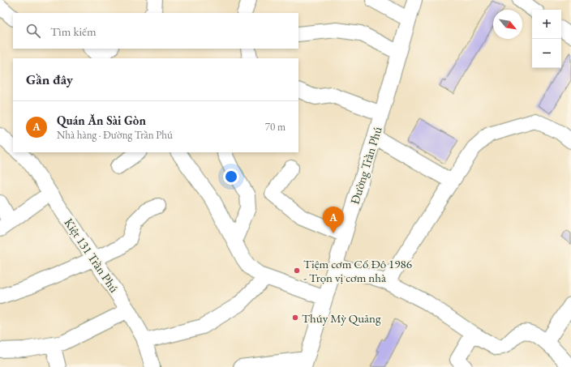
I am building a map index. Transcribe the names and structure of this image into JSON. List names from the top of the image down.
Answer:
{
  "streets": {
    "street": ["Đường Trần Phú", "Kiệt 131 Trần Phú"]
  },
  "places": ["Tiệm cơm Cố Đô 1986 - Trọn vị cơm nhà", "Thúy Mỳ Quảng"],
  "north": "bottom right",
  "page": {
    "map_buttons": ["+", "−"],
    "search": "Tìm kiếm",
    "heading": "Gần đây",
    "list": [
      {
        "mark": "A",
        "name": "Quán Ăn Sài Gòn",
        "note": "Nhà hàng · Đường Trần Phú",
        "value": "70 m"
      }
    ],
    "pins": "A"
  }
}
